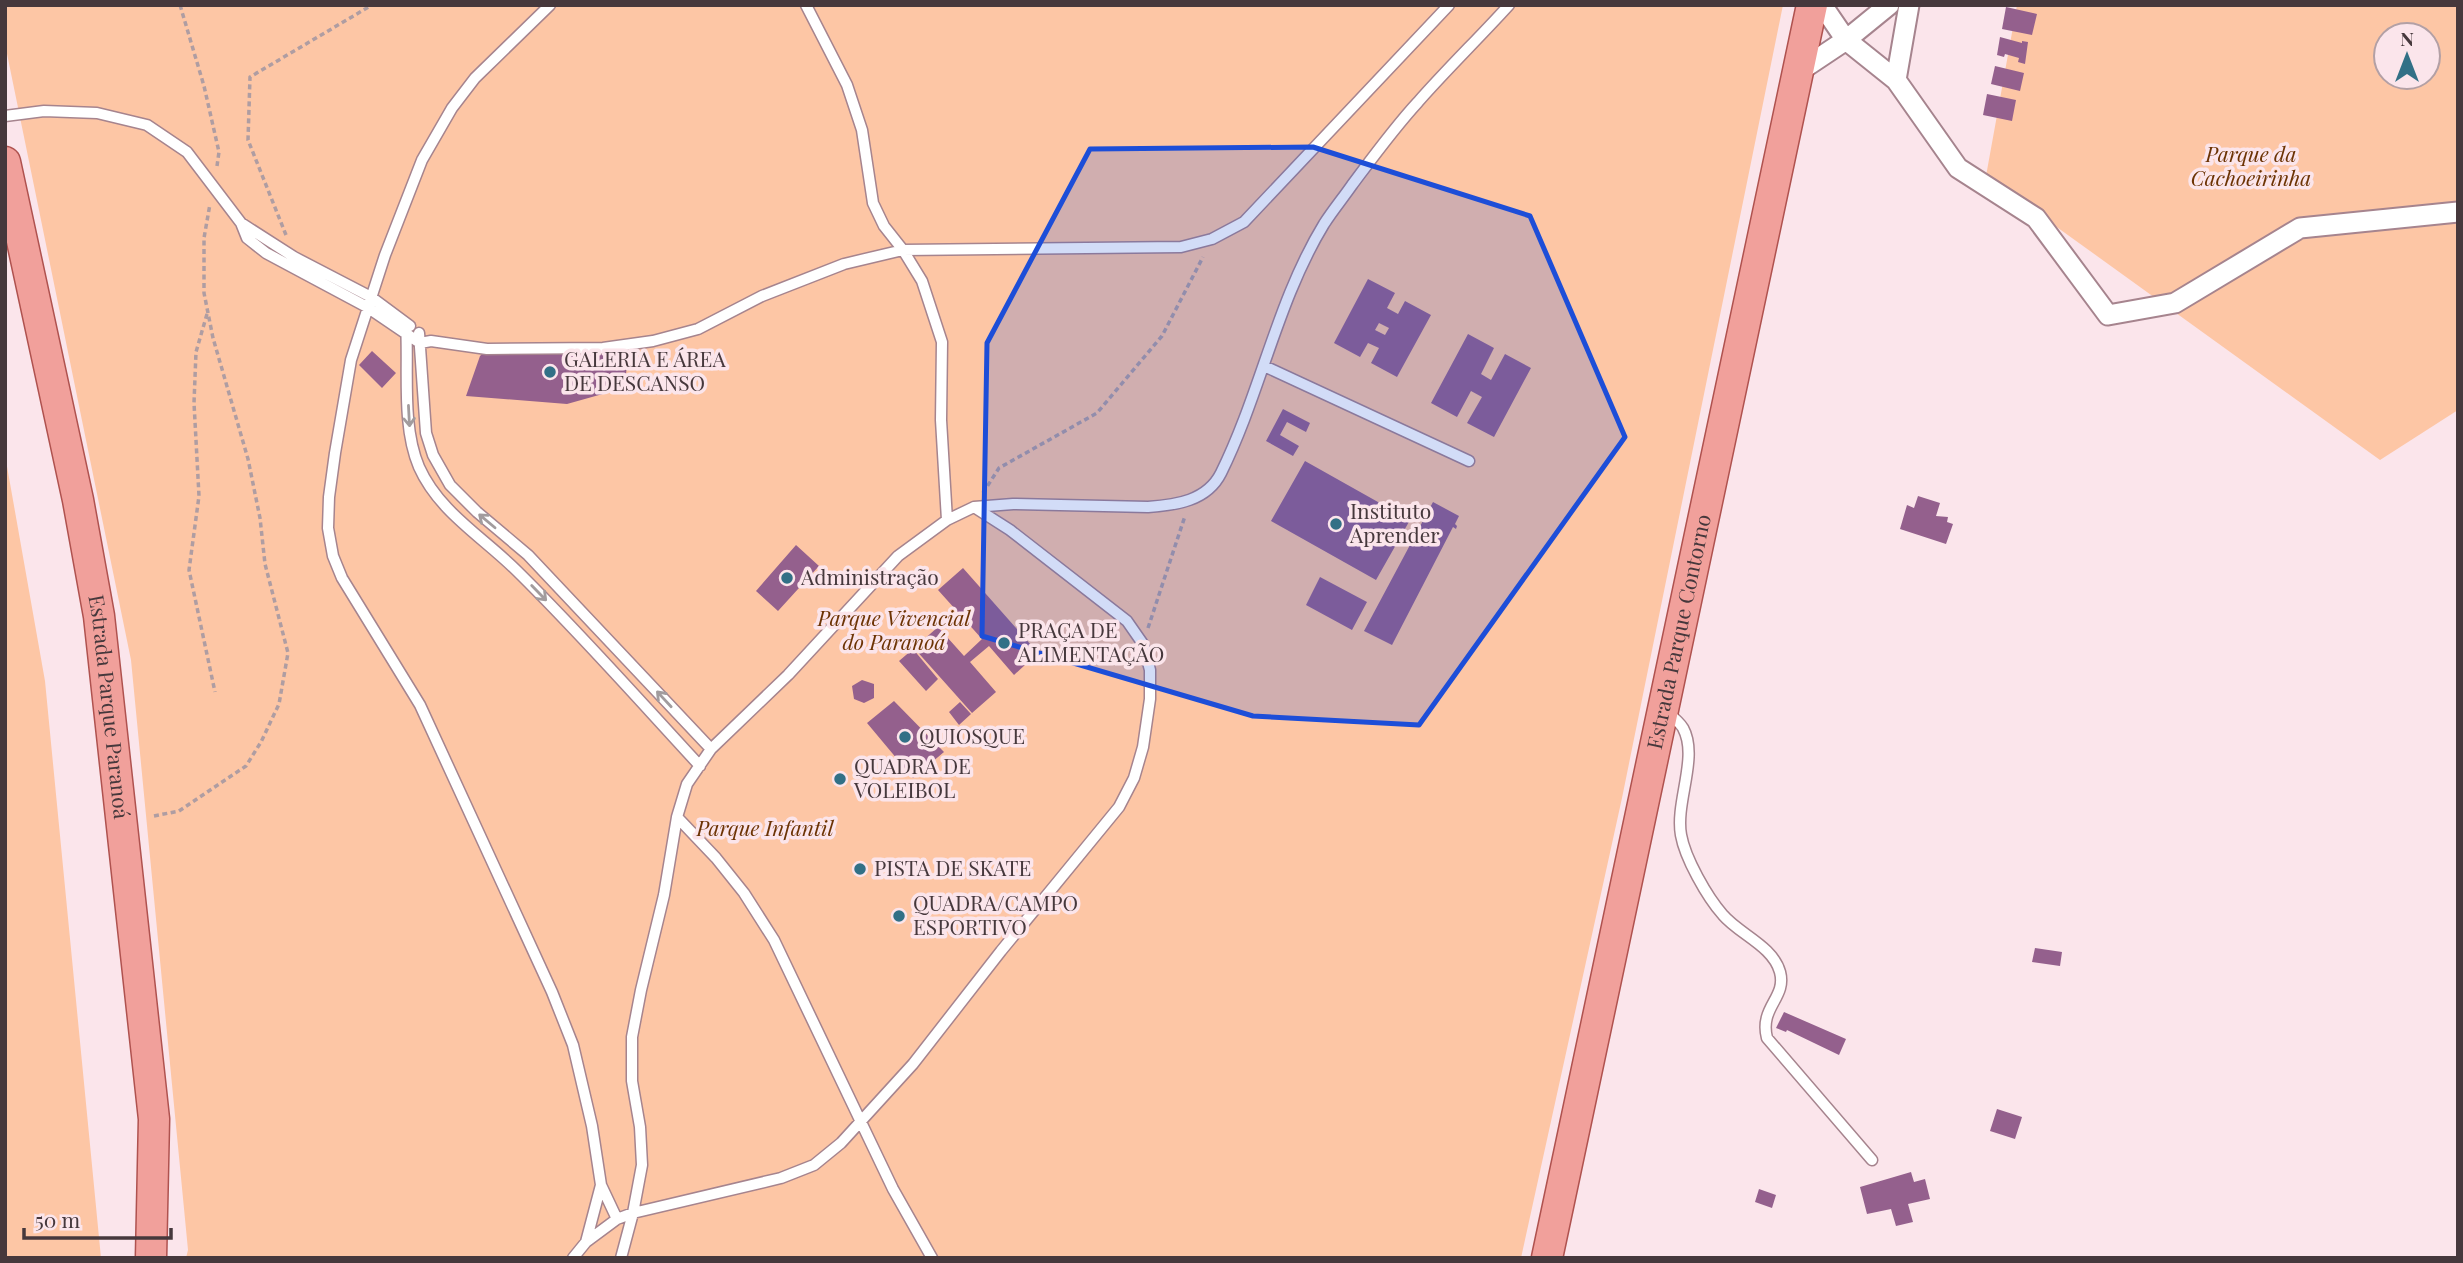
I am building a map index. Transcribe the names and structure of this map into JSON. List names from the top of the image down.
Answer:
{
  "streets": {
    "main road": ["Estrada Parque Contorno", "Estrada Parque Paranoá"]
  },
  "parks": ["Parque da Cachoeirinha", "Parque Vivencial do Paranoá", "Parque Infantil"],
  "places": [
    "GALERIA E ÁREA DE DESCANSO",
    "Instituto Aprender",
    "Administração",
    "PRAÇA DE ALIMENTAÇÃO",
    "QUIOSQUE",
    "QUADRA DE VOLEIBOL",
    "PISTA DE SKATE",
    "QUADRA/CAMPO ESPORTIVO"
  ],
  "scale_bar": "50 m",
  "north": "top"
}
